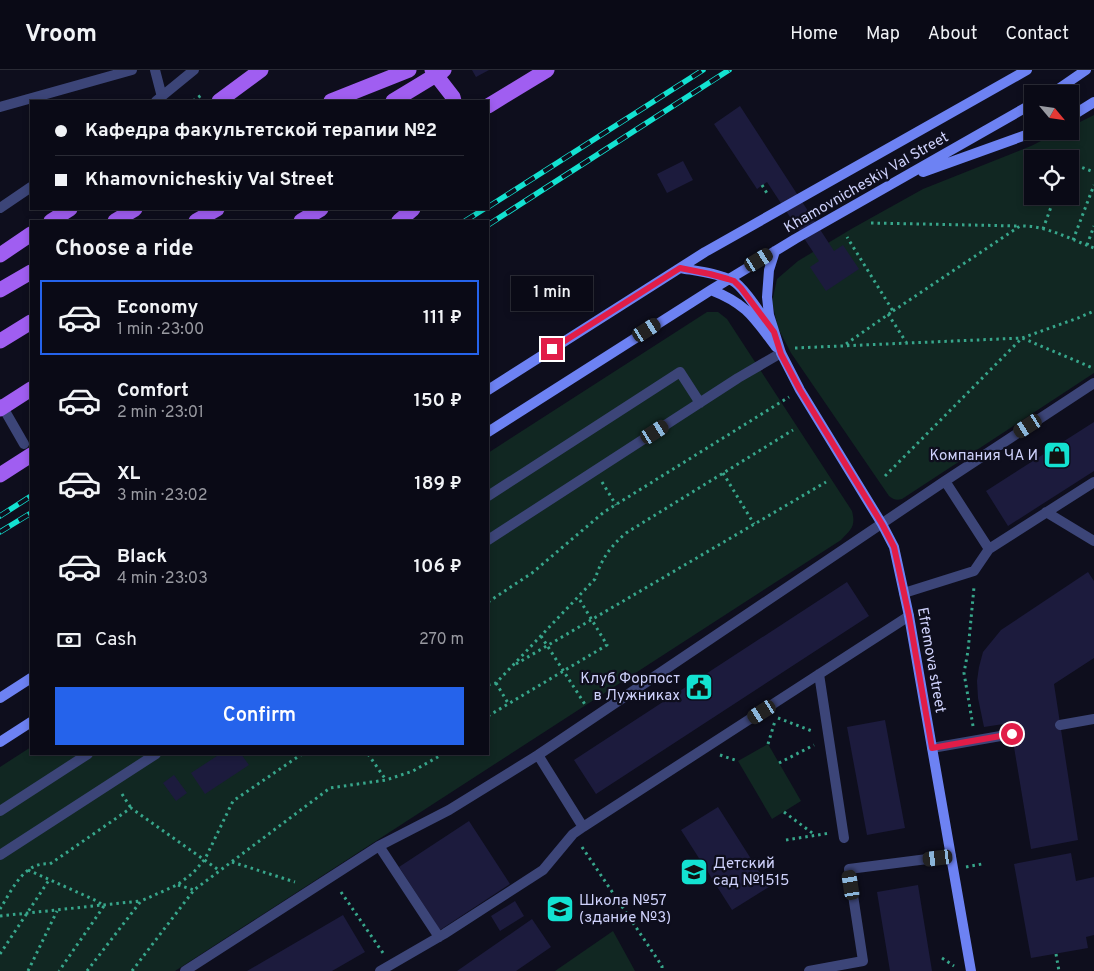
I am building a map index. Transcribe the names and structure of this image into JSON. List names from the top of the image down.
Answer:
{
  "streets": {
    "main road": ["Khamovnicheskiy Val Street", "Efremova street"]
  },
  "crossings": [
    ["Khamovnicheskiy Val Street", "Efremova street"]
  ],
  "places": {
    "shop": ["Компания ЧА И"],
    "public building": ["Клуб Форпост в Лужниках"],
    "school or university": ["Детский сад №1515", "Школа №57 (здание №3)"]
  },
  "north": "bottom right",
  "page": {
    "header": "Vroom",
    "nav": [
      "Home",
      "Map",
      "About",
      "Contact"
    ],
    "banner": ["Кафедра факультетской терапии №2", "Khamovnicheskiy Val Street"],
    "heading": "Choose a ride",
    "bubble": "1 min",
    "list": [
      {
        "name": "Economy",
        "note": "1 min · 23:00",
        "value": "111 ₽"
      },
      {
        "name": "Comfort",
        "note": "2 min · 23:01",
        "value": "150 ₽"
      },
      {
        "name": "XL",
        "note": "3 min · 23:02",
        "value": "189 ₽"
      },
      {
        "name": "Black",
        "note": "4 min · 23:03",
        "value": "106 ₽"
      }
    ],
    "pay": ["Cash", "270 m"],
    "buttons": "Confirm"
  }
}
